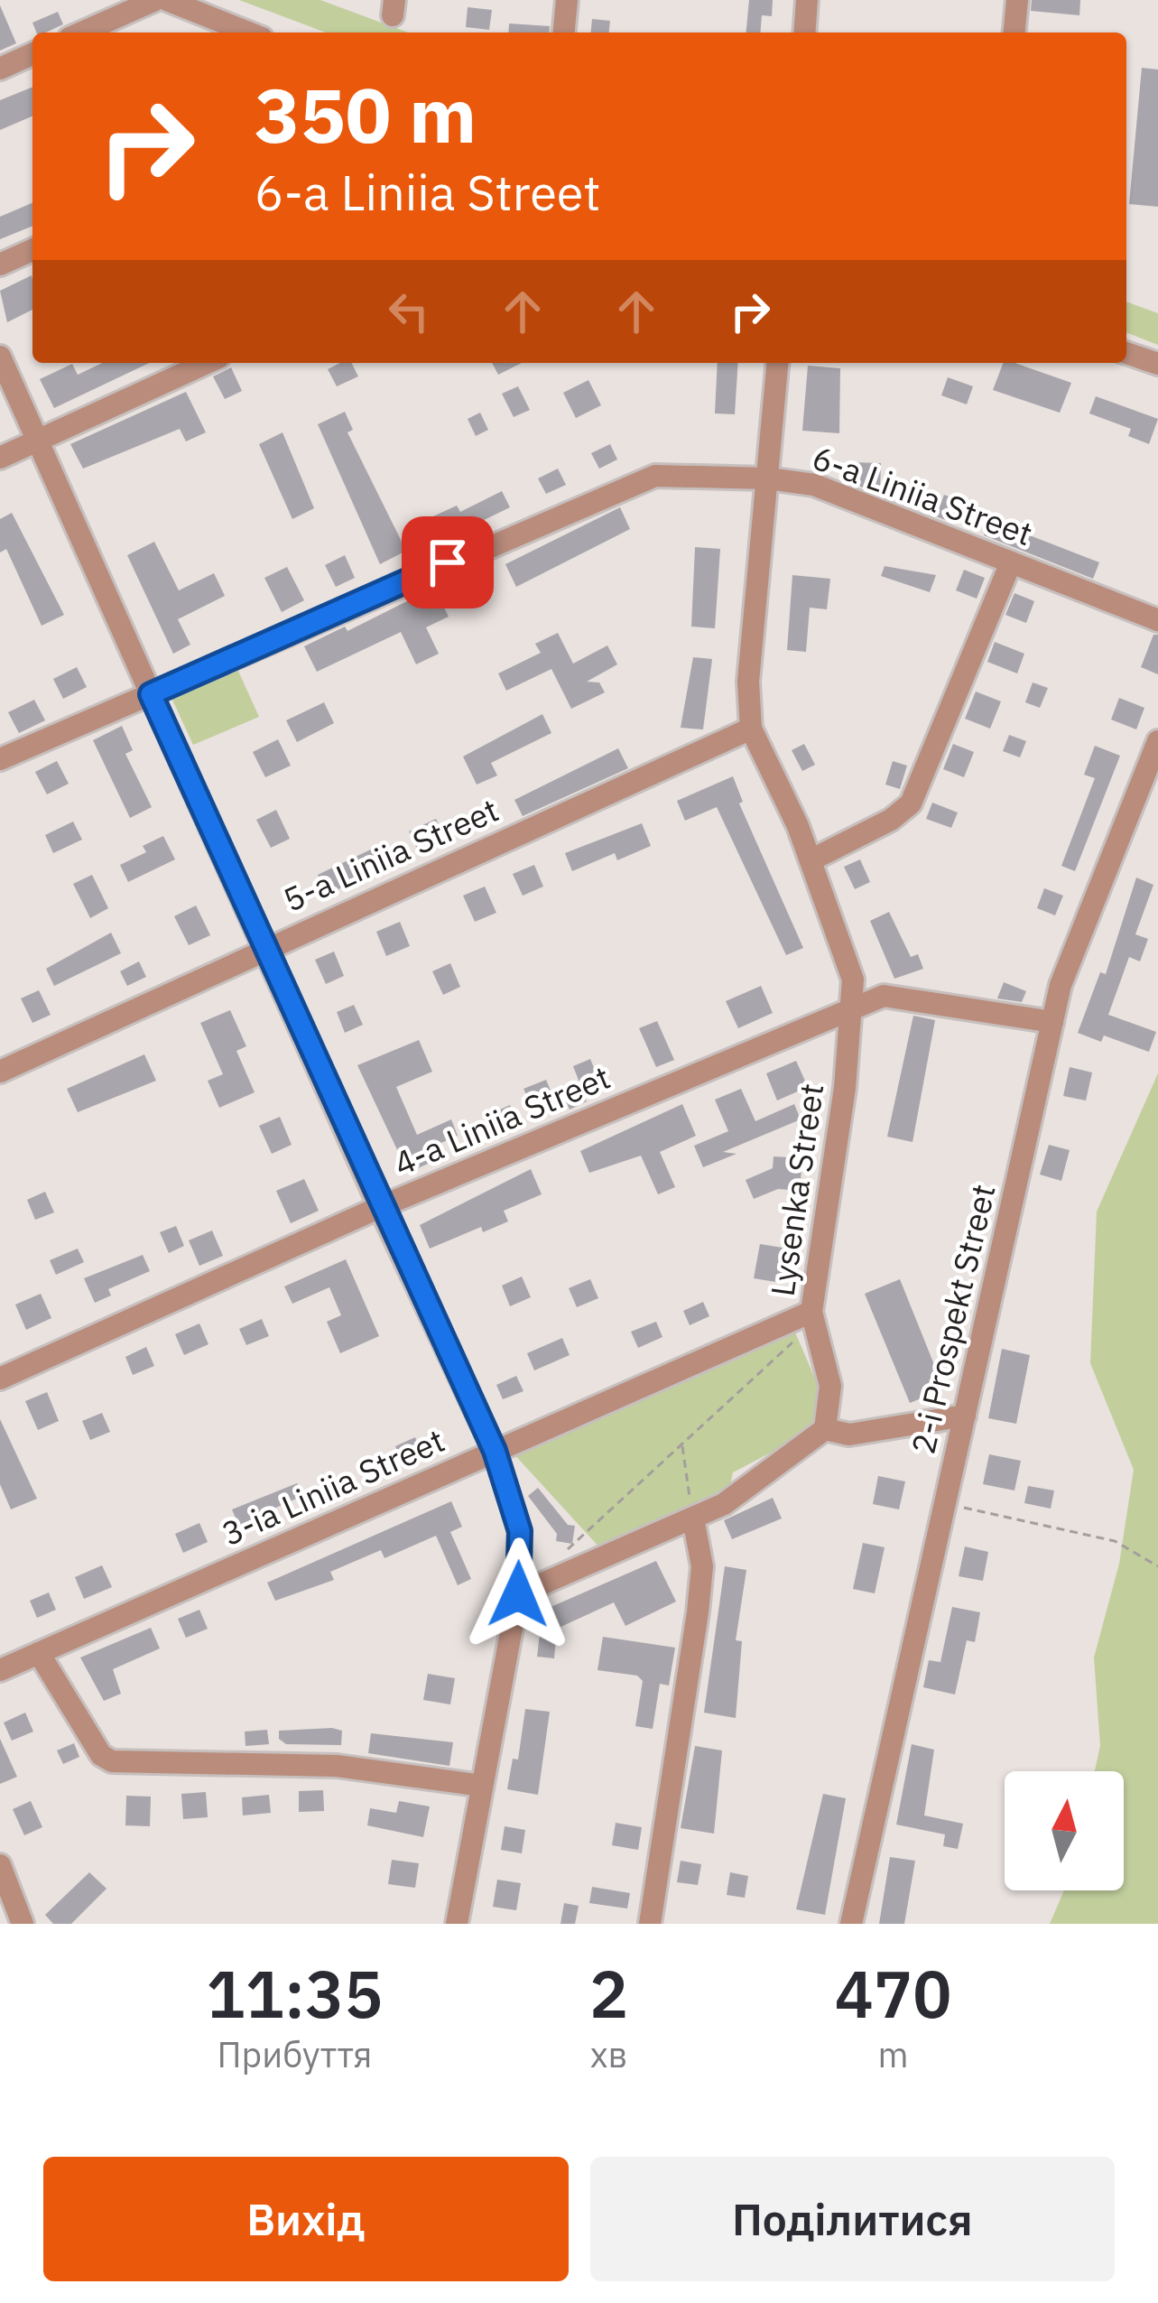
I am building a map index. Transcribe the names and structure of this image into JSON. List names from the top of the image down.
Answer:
{
  "streets": {
    "street": [
      "6-a Liniia Street",
      "5-a Liniia Street",
      "4-a Liniia Street",
      "Lysenka Street",
      "2-i Prospekt Street",
      "3-ia Liniia Street"
    ]
  },
  "crossings": [
    ["6-a Liniia Street", "Lysenka Street"],
    ["5-a Liniia Street", "Lysenka Street"],
    ["4-a Liniia Street", "Lysenka Street"],
    ["4-a Liniia Street", "2-i Prospekt Street"],
    ["Lysenka Street", "3-ia Liniia Street"]
  ],
  "north": "top",
  "page": {
    "turn": ["350 m", "6-a Liniia Street"],
    "eta": [
      "11:35",
      "Прибуття",
      "2",
      "хв",
      "470",
      "m"
    ],
    "buttons": ["Вихід", "Поділитися"]
  }
}
